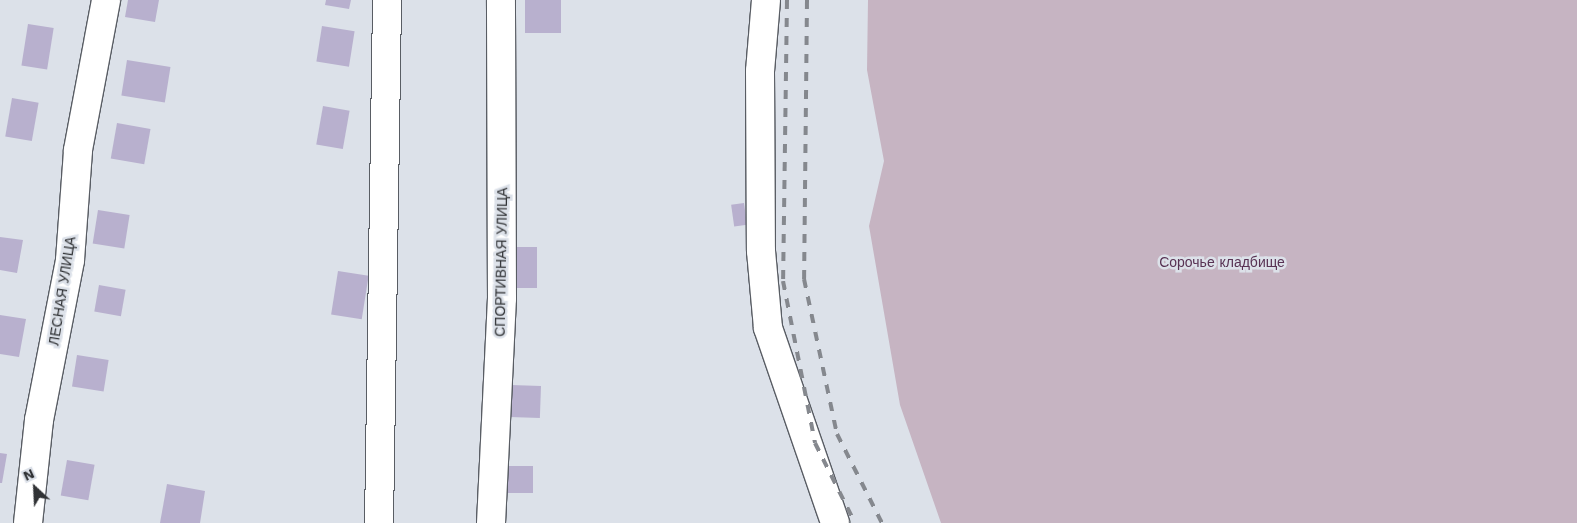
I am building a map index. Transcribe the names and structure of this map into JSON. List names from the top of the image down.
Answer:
{
  "streets": {
    "street": ["СПОРТИВНАЯ УЛИЦА", "ЛЕСНАЯ УЛИЦА"]
  },
  "parks": ["Сорочье кладбище"],
  "north": "top left"
}
